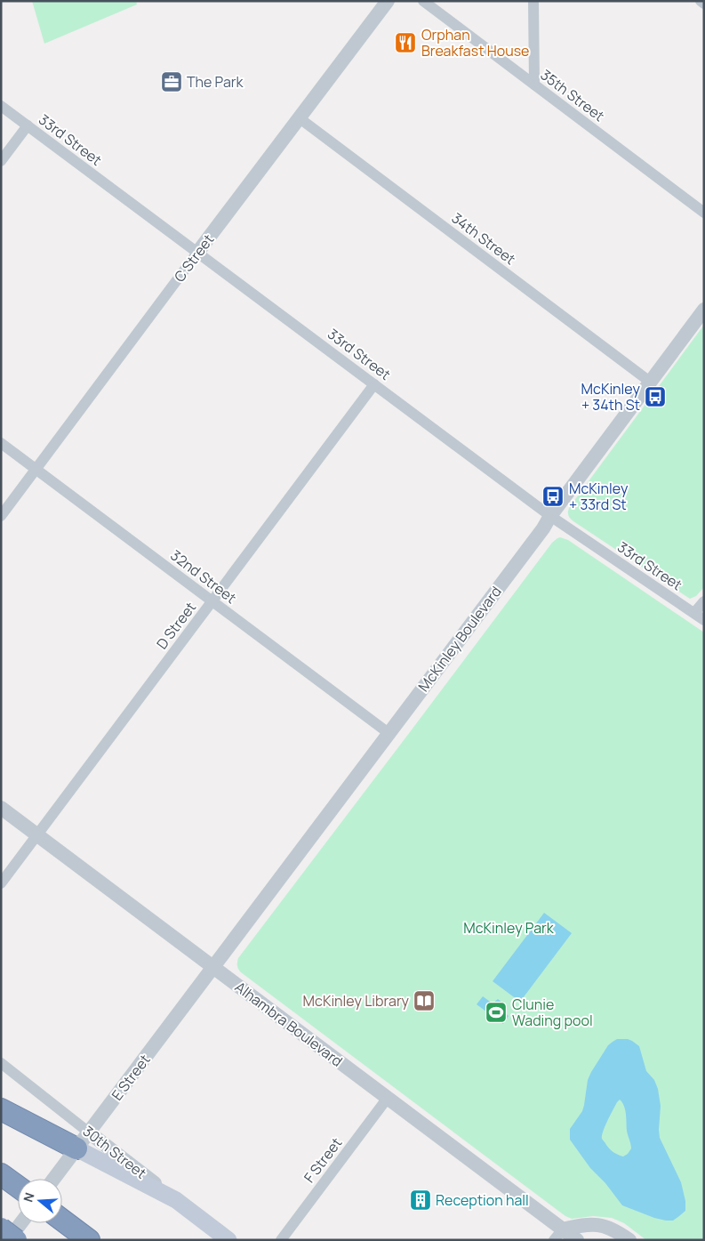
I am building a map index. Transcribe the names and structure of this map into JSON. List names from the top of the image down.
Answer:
{
  "streets": {
    "street": [
      "35th Street",
      "33rd Street",
      "34th Street",
      "C Street",
      "32nd Street",
      "D Street",
      "McKinley Boulevard",
      "Alhambra Boulevard",
      "E Street",
      "30th Street",
      "F Street"
    ]
  },
  "crossings": [
    ["33rd Street", "C Street"],
    ["33rd Street", "D Street"],
    ["33rd Street", "McKinley Boulevard"],
    ["34th Street", "C Street"],
    ["34th Street", "McKinley Boulevard"],
    ["C Street", "32nd Street"],
    ["32nd Street", "D Street"],
    ["32nd Street", "McKinley Boulevard"],
    ["D Street", "Alhambra Boulevard"],
    ["McKinley Boulevard", "Alhambra Boulevard"],
    ["McKinley Boulevard", "E Street"],
    ["Alhambra Boulevard", "E Street"],
    ["Alhambra Boulevard", "F Street"],
    ["E Street", "30th Street"]
  ],
  "parks": ["McKinley Park"],
  "places": {
    "restaurant": ["Orphan Breakfast House"],
    "office": ["The Park"],
    "bus stop": ["McKinley + 34th St", "McKinley + 33rd St"],
    "library": ["McKinley Library"],
    "sports": ["Clunie Wading pool"],
    "building": ["Reception hall"]
  },
  "north": "left"
}
